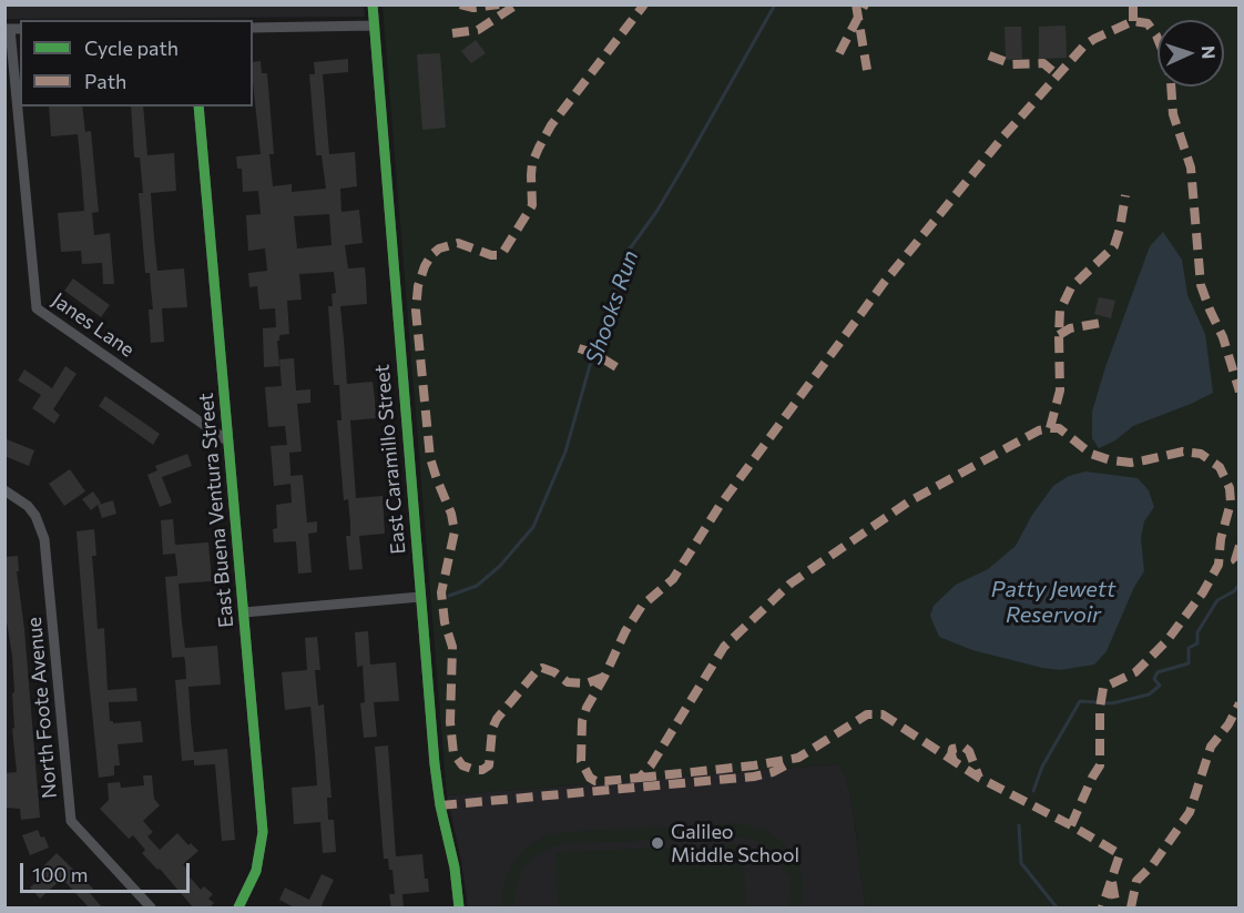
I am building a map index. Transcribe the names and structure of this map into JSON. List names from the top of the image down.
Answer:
{
  "streets": {
    "street": [
      "Janes Lane",
      "East Caramillo Street",
      "East Buena Ventura Street",
      "North Foote Avenue"
    ]
  },
  "crossings": [
    ["Janes Lane", "East Buena Ventura Street"]
  ],
  "water": ["Shooks Run", "Patty Jewett Reservoir"],
  "places": ["Galileo Middle School"],
  "legend": ["Cycle path", "Path"],
  "scale_bar": "100 m",
  "north": "right"
}
